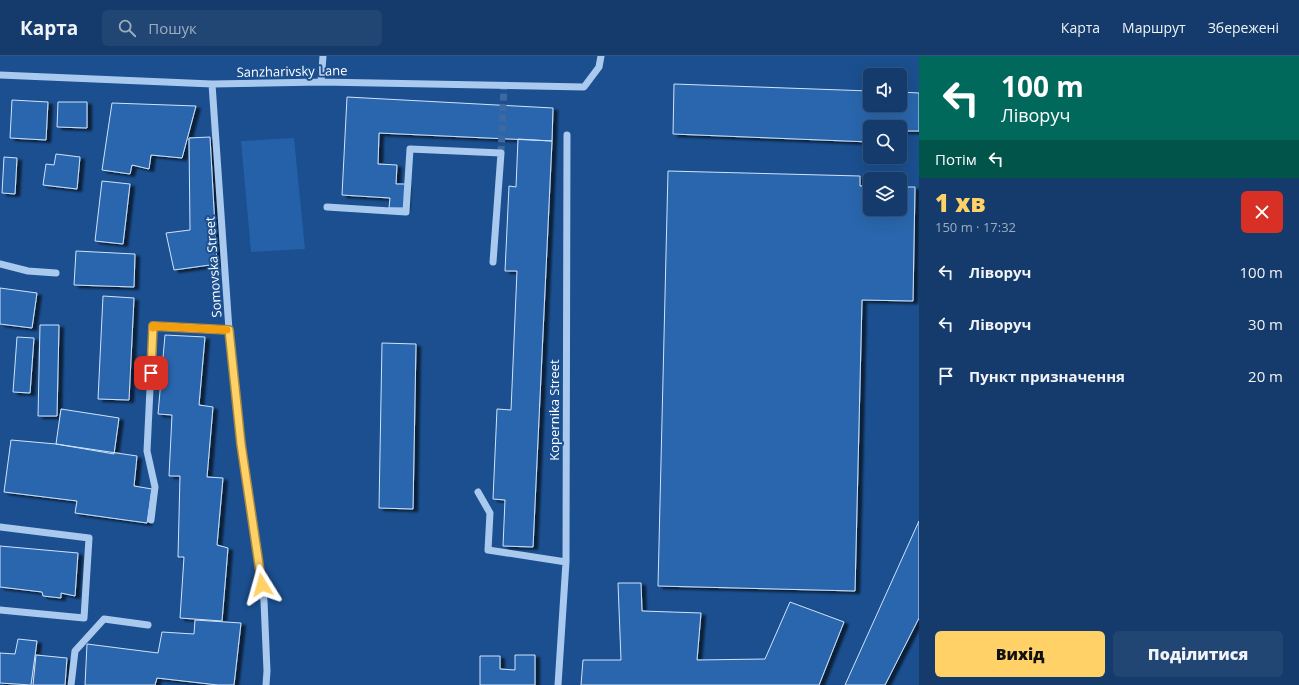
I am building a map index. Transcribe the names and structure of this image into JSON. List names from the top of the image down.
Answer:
{
  "streets": {
    "street": ["Sanzharivsky Lane", "Somovska Street", "Kopernika Street"]
  },
  "crossings": [
    ["Sanzharivsky Lane", "Somovska Street"]
  ],
  "page": {
    "header": "Карта",
    "search": "Пошук",
    "nav": ["Карта", "Маршрут", "Збережені"],
    "turn": ["100 m", "Ліворуч"],
    "then": "Потім",
    "heading": ["1 хв", "150 m · 17:32"],
    "list": [
      {
        "name": "Ліворуч",
        "value": "100 m"
      },
      {
        "name": "Ліворуч",
        "value": "30 m"
      },
      {
        "name": "Пункт призначення",
        "value": "20 m"
      }
    ],
    "buttons": ["Вихід", "Поділитися"]
  }
}
